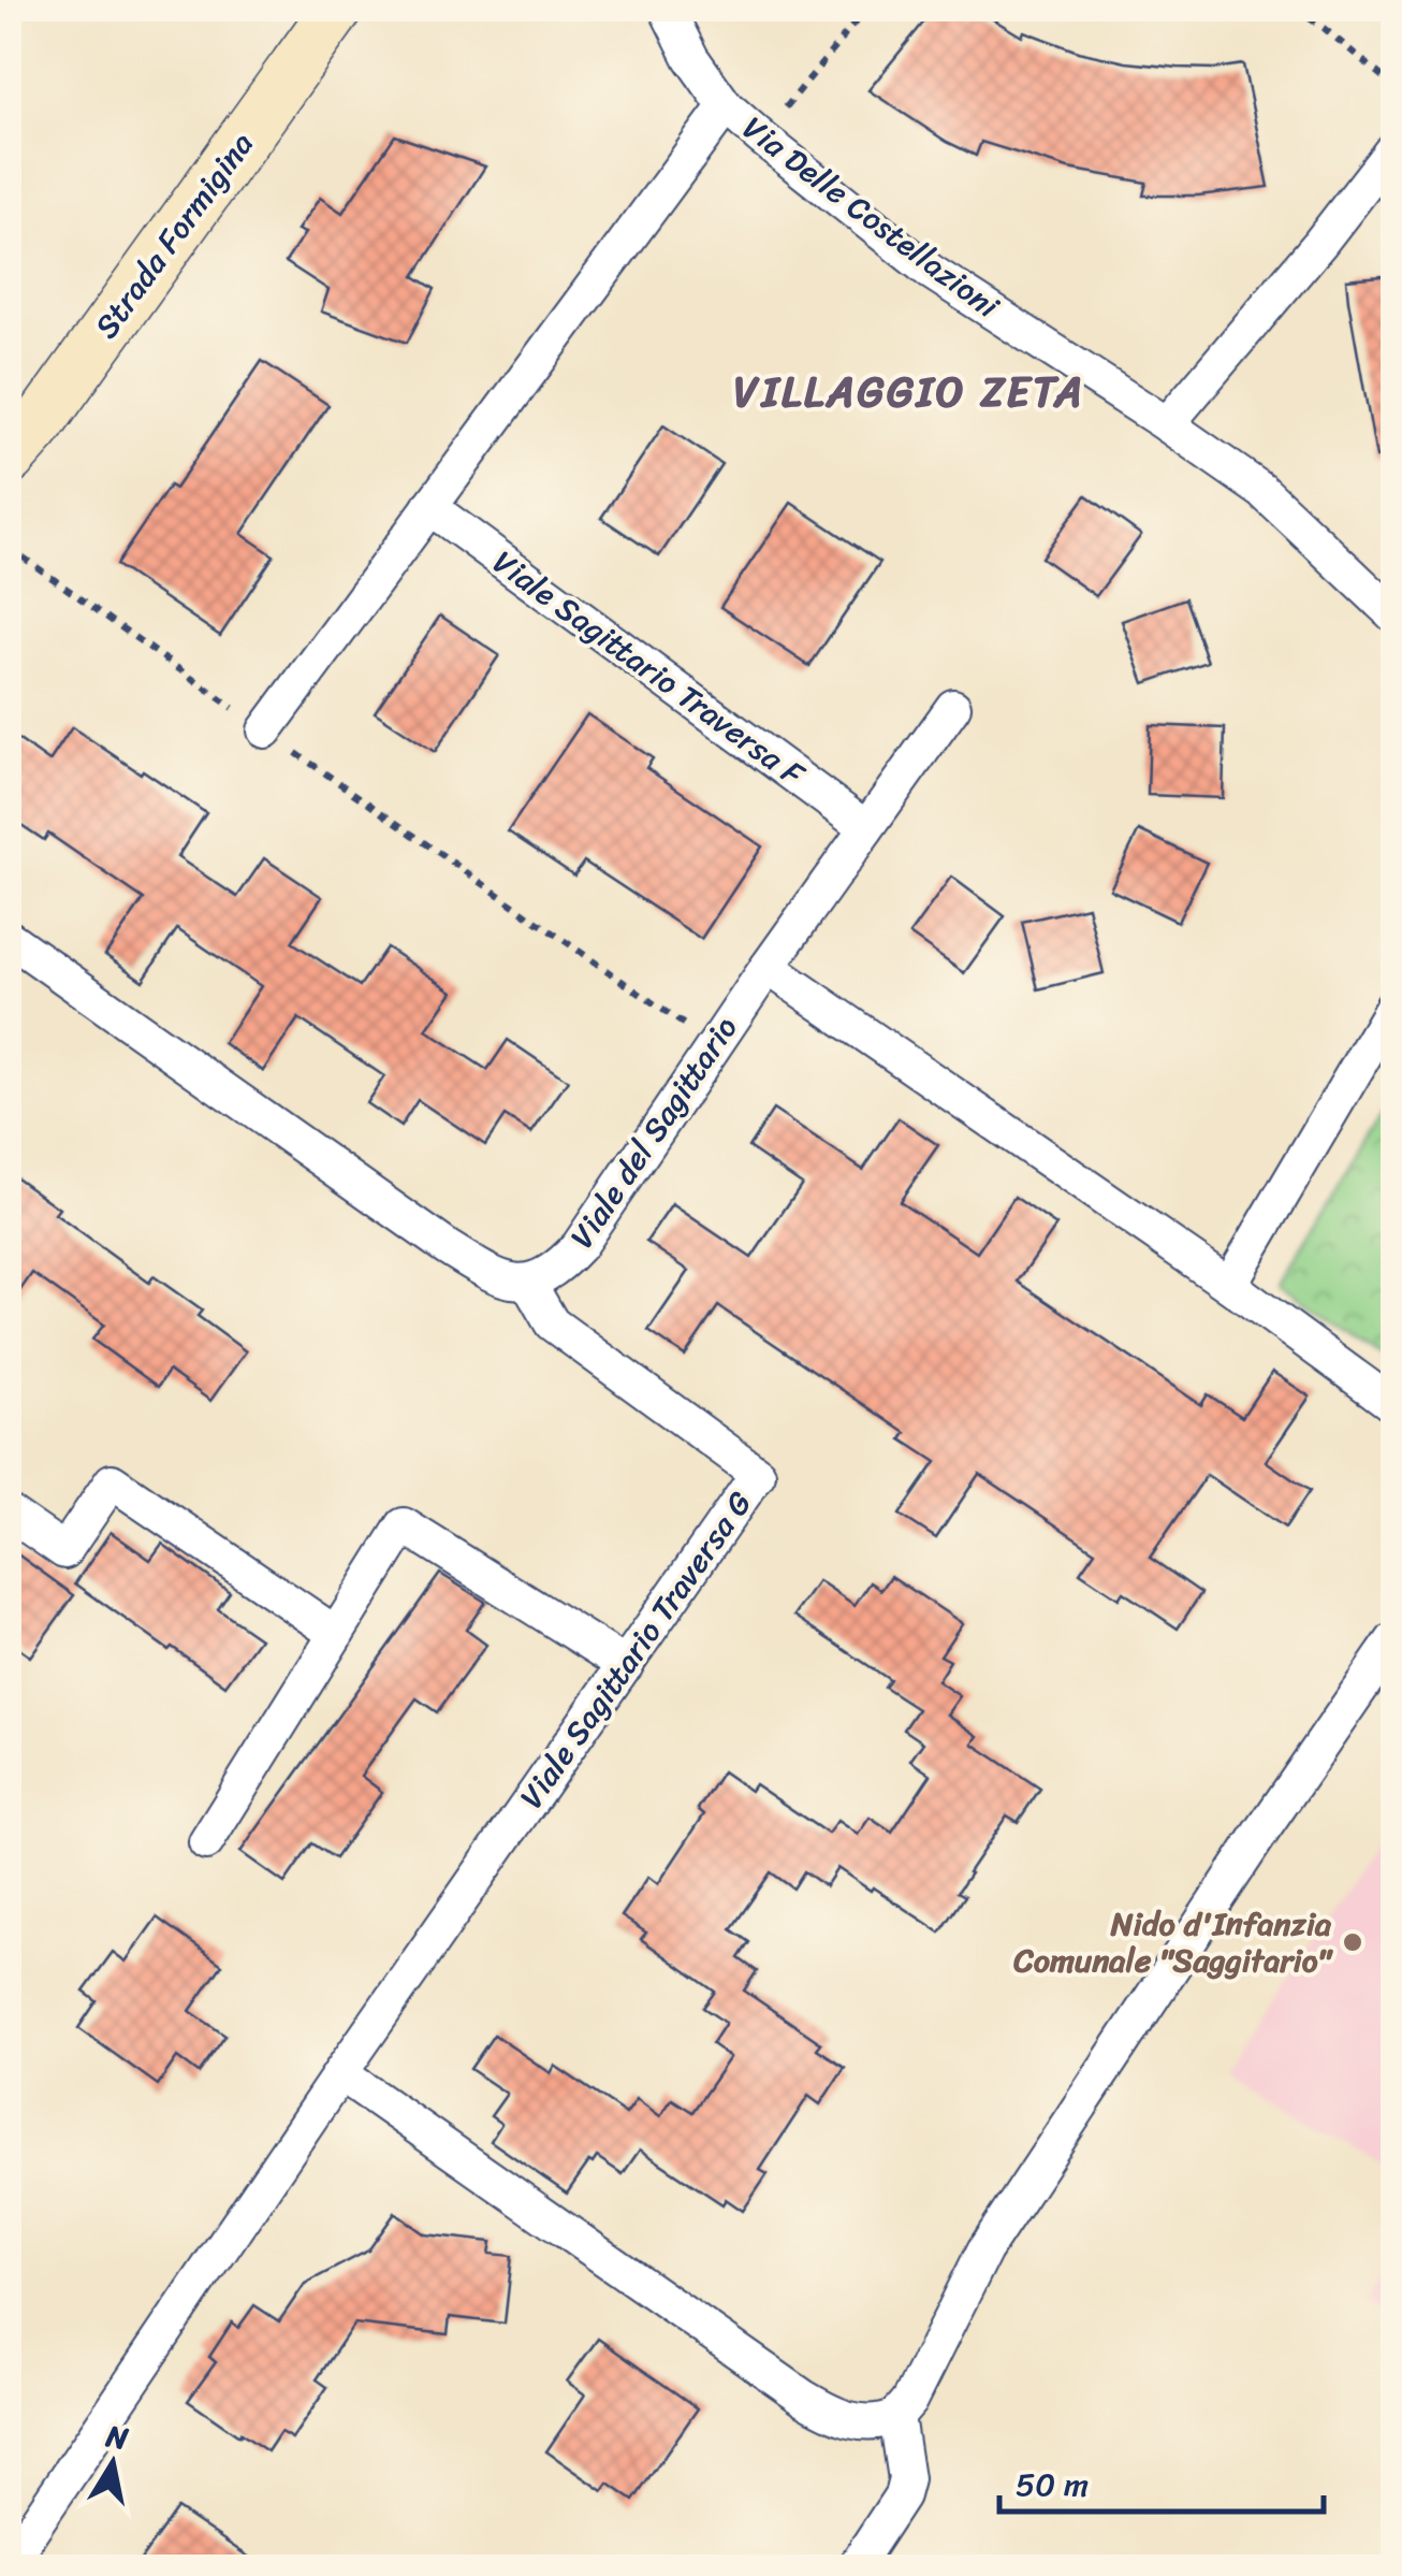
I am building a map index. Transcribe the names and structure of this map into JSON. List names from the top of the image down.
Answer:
{
  "streets": {
    "street": [
      "Via Delle Costellazioni",
      "Strada Formigina",
      "Viale Sagittario Traversa F",
      "Viale del Sagittario",
      "Viale Sagittario Traversa G"
    ]
  },
  "crossings": [
    ["Viale del Sagittario", "Viale Sagittario Traversa G"]
  ],
  "districts": ["VILLAGGIO ZETA"],
  "places": ["Nido d'Infanzia Comunale \"Saggitario\""],
  "scale_bar": "50 m",
  "north": "top"
}
